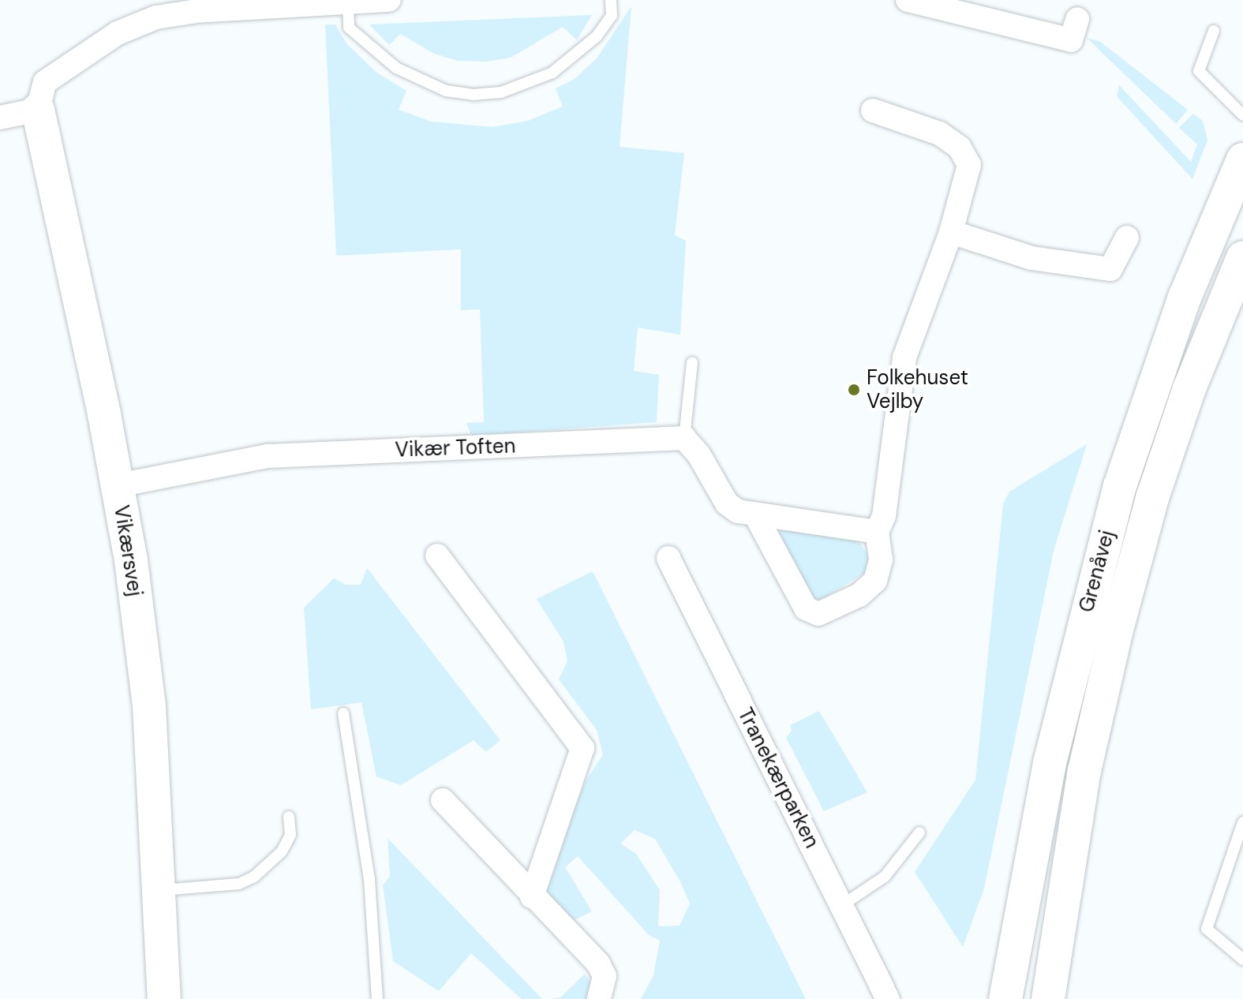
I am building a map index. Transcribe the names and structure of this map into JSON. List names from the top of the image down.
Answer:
{
  "streets": {
    "main road": ["Vikærsvej", "Grenåvej"],
    "street": ["Vikær Toften", "Tranekærparken"]
  },
  "crossings": [
    ["Vikær Toften", "Vikærsvej"]
  ],
  "places": ["Folkehuset Vejlby"]
}
